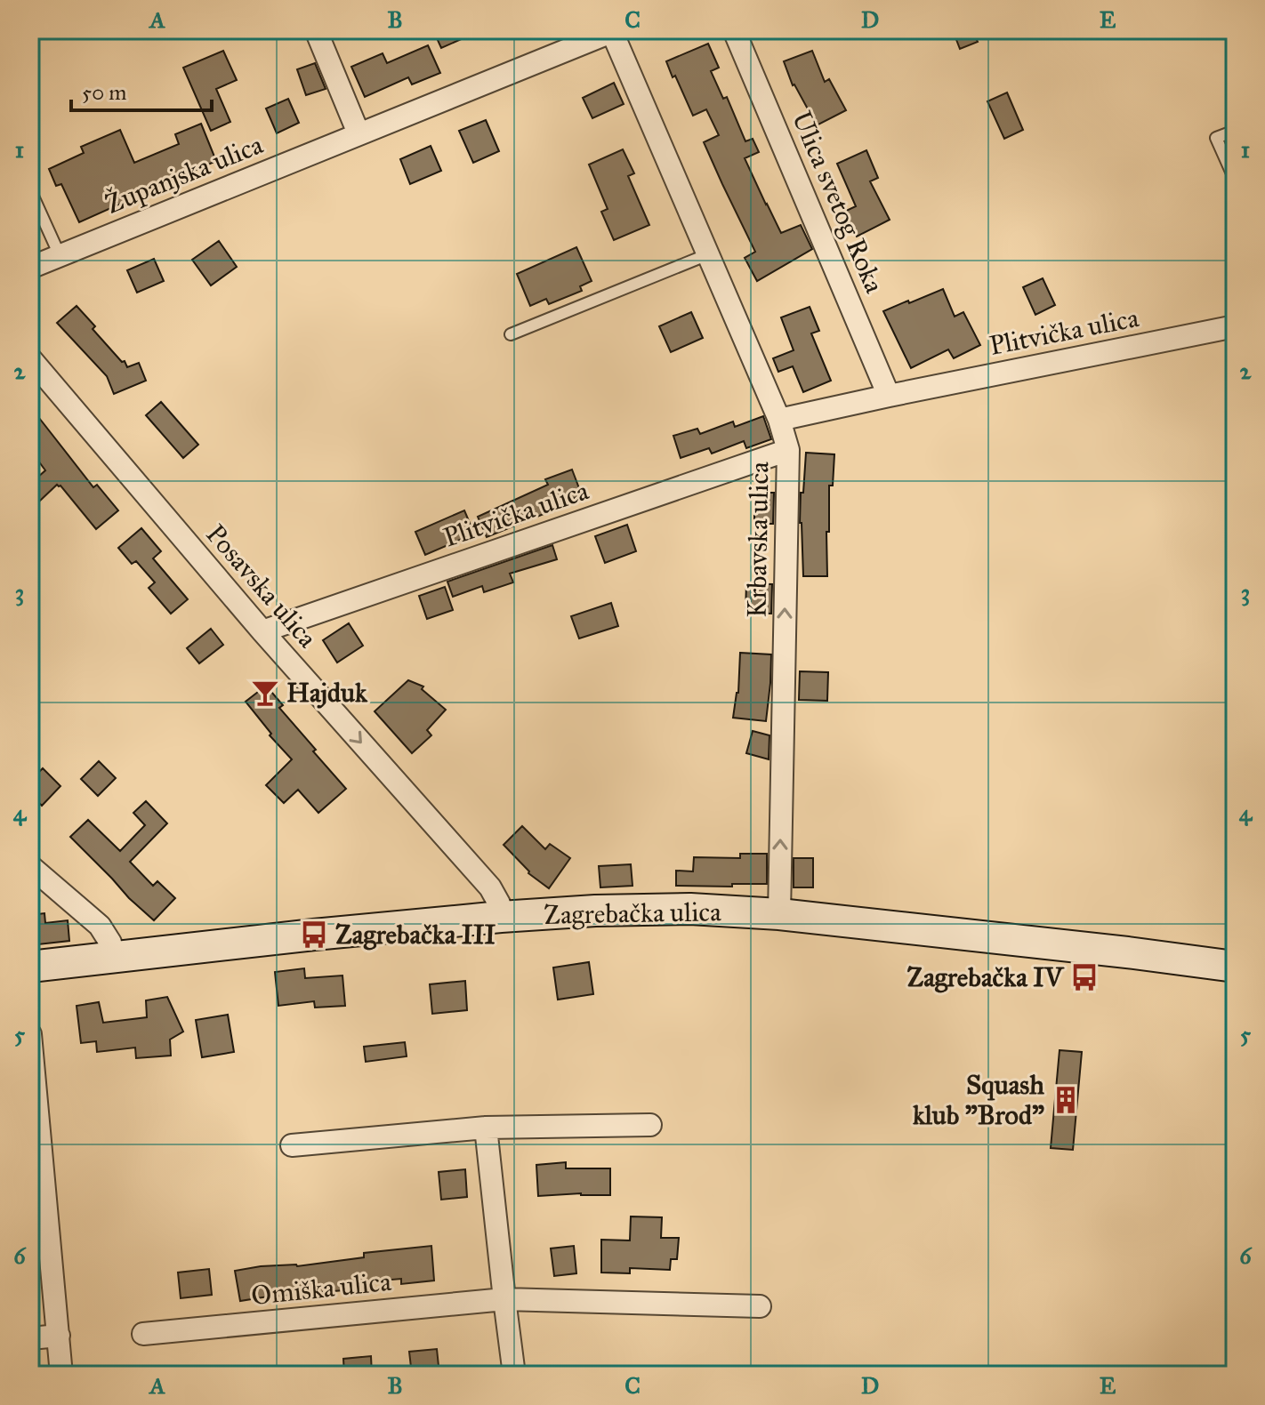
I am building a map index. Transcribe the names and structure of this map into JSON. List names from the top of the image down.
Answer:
{
  "streets": {
    "main road": ["Zagrebačka ulica"],
    "street": [
      "Županjska ulica",
      "Ulica svetog Roka",
      "Plitvička ulica",
      "Krbavska ulica",
      "Posavska ulica",
      "Omiška ulica"
    ]
  },
  "crossings": [
    ["Županjska ulica", "Krbavska ulica"],
    ["Ulica svetog Roka", "Plitvička ulica"],
    ["Plitvička ulica", "Krbavska ulica"],
    ["Plitvička ulica", "Posavska ulica"],
    ["Krbavska ulica", "Zagrebačka ulica"],
    ["Posavska ulica", "Zagrebačka ulica"]
  ],
  "one_way": ["Krbavska ulica", "Posavska ulica"],
  "places": {
    "bar": ["Hajduk"],
    "bus stop": ["Zagrebačka III", "Zagrebačka IV"],
    "building": ["Squash klub \"Brod\""]
  },
  "scale_bar": "50 m",
  "grid": {
    "columns": [
      "A",
      "B",
      "C",
      "D",
      "E"
    ],
    "rows": [
      "1",
      "2",
      "3",
      "4",
      "5",
      "6"
    ]
  }
}
